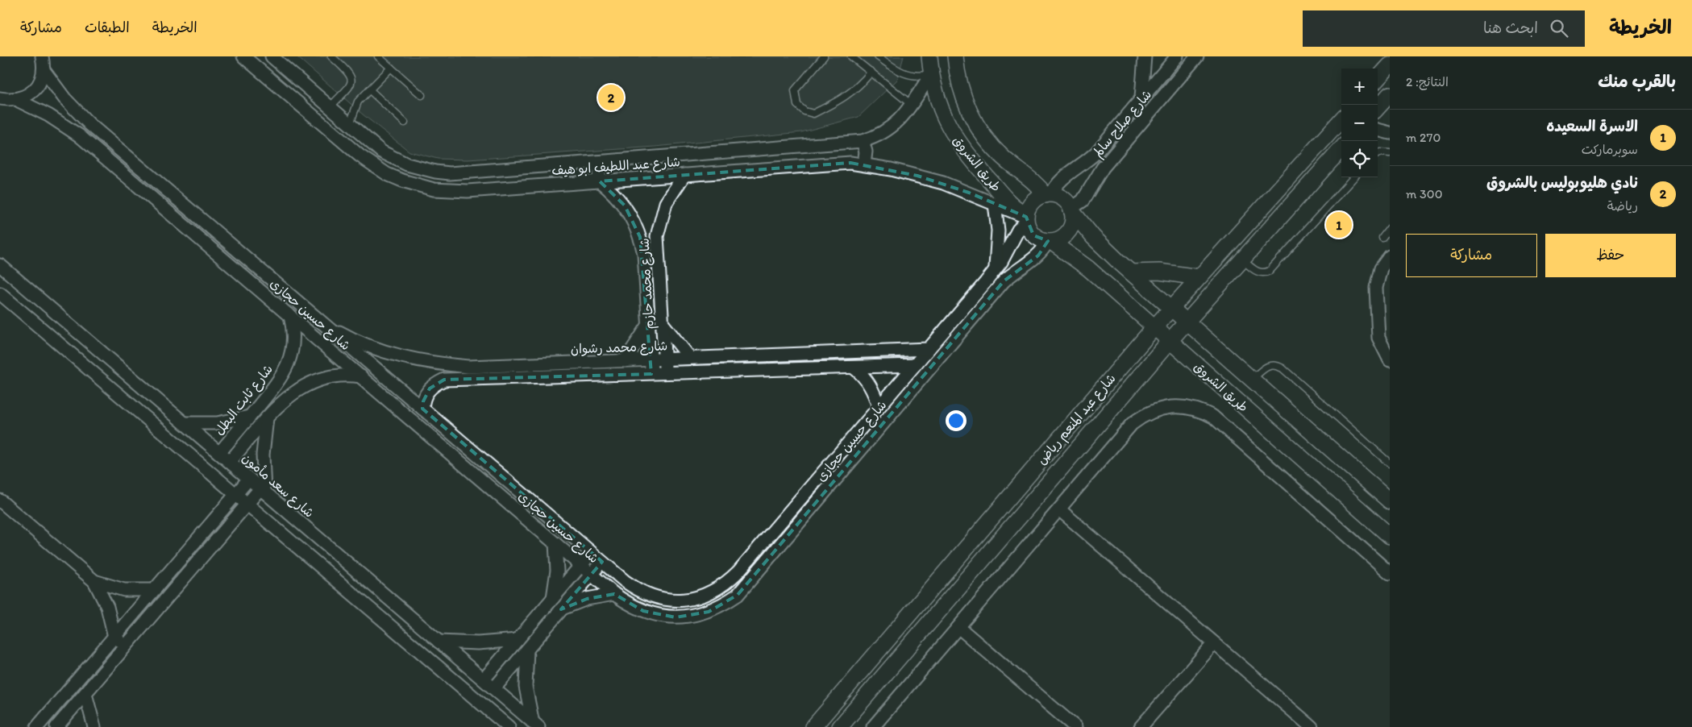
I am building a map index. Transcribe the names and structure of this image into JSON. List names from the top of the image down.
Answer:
{
  "streets": {
    "street": [
      "شارع صلاح سالم",
      "طريق الشروق",
      "شارع عبد اللطيف ابو هيف",
      "شارع محمد حازم",
      "شارع حسين حجازى",
      "شارع محمد رشوان",
      "شارع ثابت البطل",
      "شارع عبد المنعم رياض",
      "شارع سعد مأمون"
    ]
  },
  "crossings": [
    ["شارع صلاح سالم", "طريق الشروق"],
    ["شارع صلاح سالم", "شارع عبد اللطيف ابو هيف"],
    ["شارع صلاح سالم", "شارع حسين حجازى"],
    ["طريق الشروق", "شارع عبد اللطيف ابو هيف"],
    ["طريق الشروق", "شارع حسين حجازى"],
    ["طريق الشروق", "شارع عبد المنعم رياض"],
    ["شارع عبد اللطيف ابو هيف", "شارع محمد حازم"],
    ["شارع عبد اللطيف ابو هيف", "شارع حسين حجازى"],
    ["شارع محمد حازم", "شارع محمد رشوان"],
    ["شارع حسين حجازى", "شارع محمد رشوان"],
    ["شارع حسين حجازى", "شارع ثابت البطل"],
    ["شارع ثابت البطل", "شارع سعد مأمون"]
  ],
  "page": {
    "header": "الخريطة",
    "search": "ابحث هنا",
    "nav": ["الخريطة", "الطبقات", "مشاركة"],
    "heading": ["بالقرب منك", "النتائج: 2"],
    "map_buttons": ["+", "−"],
    "pins": ["2", "1"],
    "list": [
      {
        "mark": "1",
        "name": "الاسرة السعيده",
        "note": "سوبرماركت",
        "value": "270 m"
      },
      {
        "mark": "2",
        "name": "نادي هليوبوليس بالشروق",
        "note": "رياضة",
        "value": "300 m"
      }
    ],
    "buttons": ["حفظ", "مشاركة"]
  }
}
